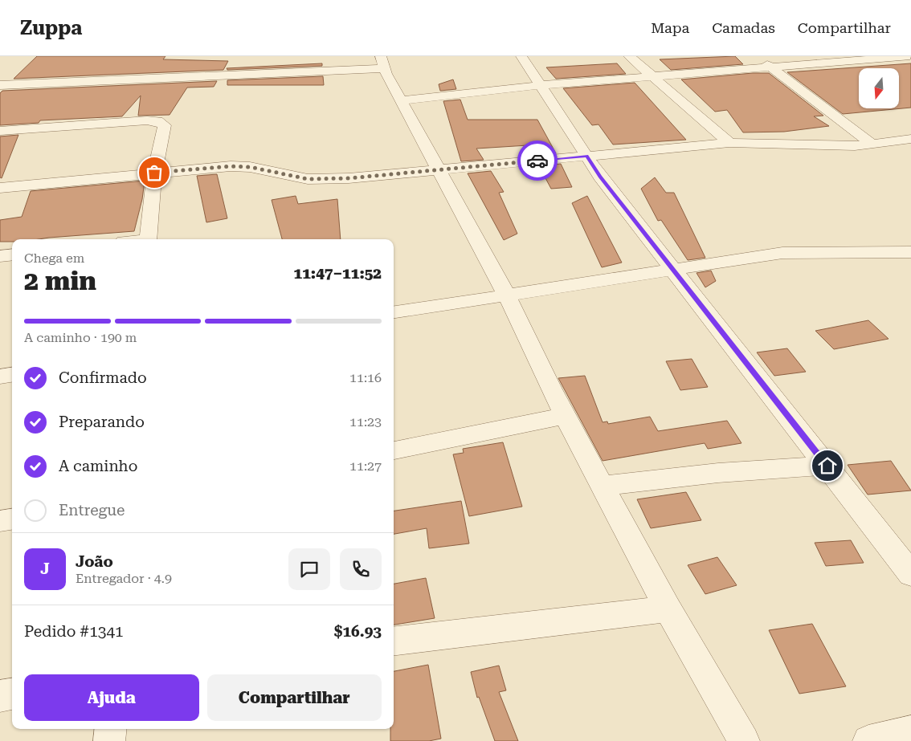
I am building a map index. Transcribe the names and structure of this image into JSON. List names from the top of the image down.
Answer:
{
  "north": "bottom",
  "page": {
    "header": "Zuppa",
    "nav": ["Mapa", "Camadas", "Compartilhar"],
    "heading": ["2 min", "Chega em", "11:47–11:52"],
    "panel": [
      "João",
      "Entregador · 4.9",
      "Pedido #1341",
      "$16.93"
    ],
    "bar": "A caminho · 190 m",
    "list": [
      ["Confirmado", "11:16"],
      ["Preparando", "11:23"],
      ["A caminho", "11:27"],
      "Entregue"
    ],
    "round": "J",
    "buttons": ["Ajuda", "Compartilhar"]
  }
}
